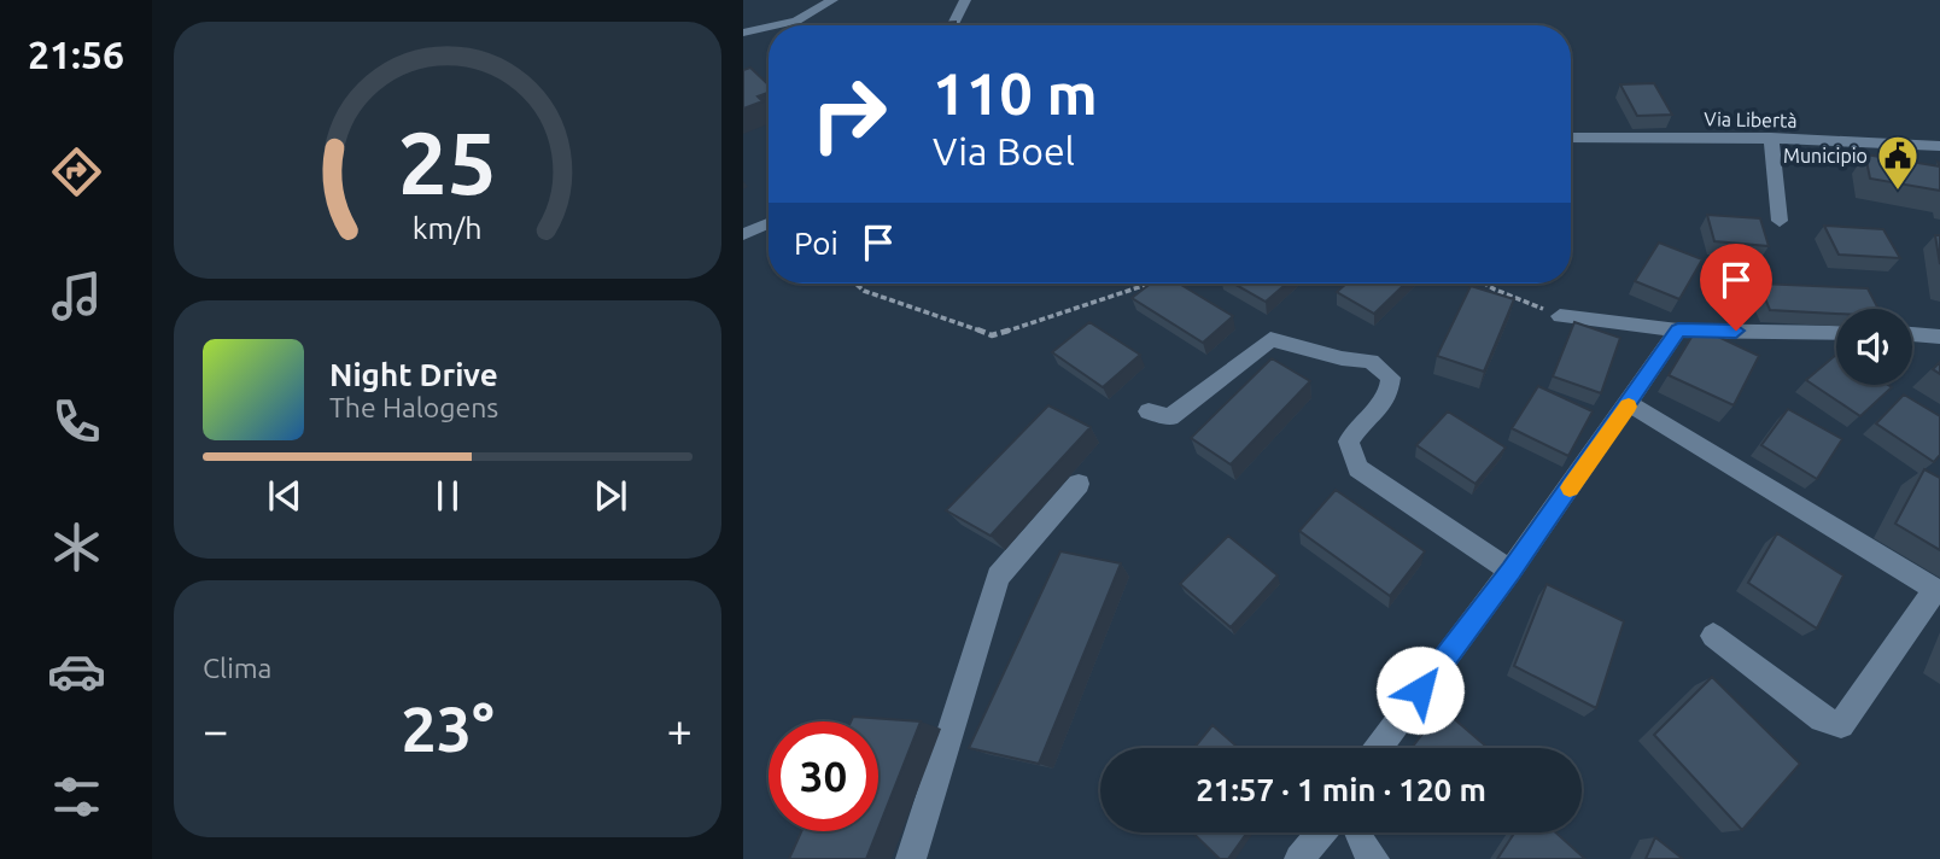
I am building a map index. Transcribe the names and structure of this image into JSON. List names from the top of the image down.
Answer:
{
  "streets": {
    "street": ["Via Libertà"]
  },
  "places": {
    "public building": ["Municipio"]
  },
  "page": {
    "tabs": "21:56",
    "turn": ["110 m", "Via Boel"],
    "then": "Poi",
    "song": ["Night Drive", "The Halogens"],
    "tile": "Clima",
    "heat": ["−", "23°", "+"],
    "limit": "30",
    "trip": "21:57 · 1 min · 120 m",
    "gauge": ["25", "km/h"]
  }
}
